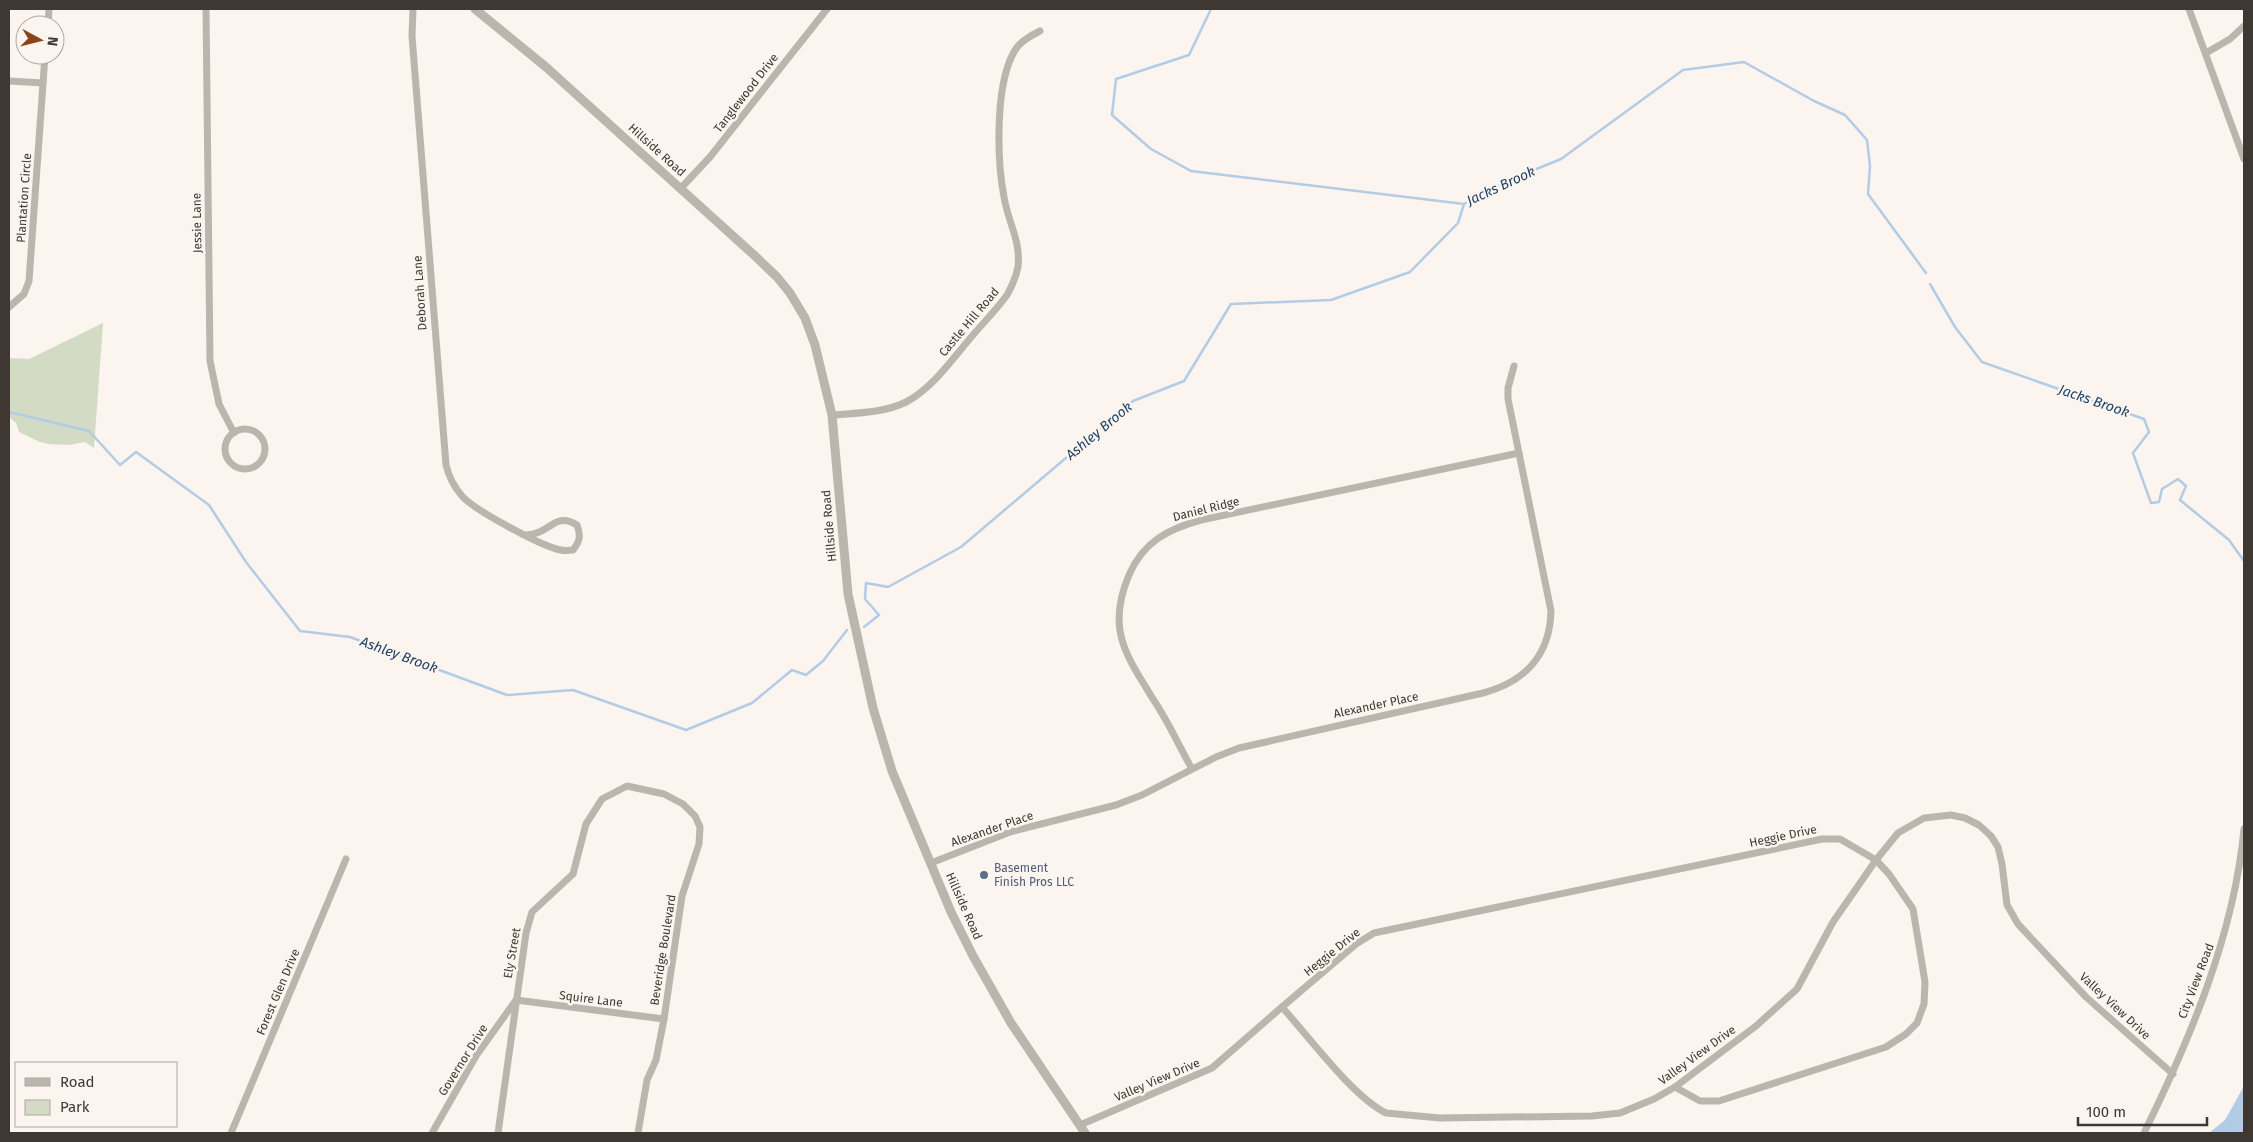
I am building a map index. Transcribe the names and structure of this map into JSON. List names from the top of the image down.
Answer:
{
  "streets": {
    "street": [
      "Tanglewood Drive",
      "Hillside Road",
      "Plantation Circle",
      "Jessie Lane",
      "Deborah Lane",
      "Castle Hill Road",
      "Daniel Ridge",
      "Alexander Place",
      "Heggie Drive",
      "Beveridge Boulevard",
      "Ely Street",
      "City View Road",
      "Forest Glen Drive",
      "Squire Lane",
      "Valley View Drive",
      "Governor Drive"
    ]
  },
  "crossings": [
    ["Tanglewood Drive", "Hillside Road"],
    ["Hillside Road", "Castle Hill Road"],
    ["Hillside Road", "Alexander Place"],
    ["Hillside Road", "Valley View Drive"],
    ["Daniel Ridge", "Alexander Place"],
    ["Heggie Drive", "Valley View Drive"],
    ["Beveridge Boulevard", "Ely Street"],
    ["Beveridge Boulevard", "Squire Lane"],
    ["Ely Street", "Squire Lane"],
    ["Ely Street", "Governor Drive"],
    ["City View Road", "Valley View Drive"],
    ["Squire Lane", "Governor Drive"]
  ],
  "water": ["Jacks Brook", "Ashley Brook"],
  "places": ["Basement Finish Pros LLC"],
  "legend": ["Road", "Park"],
  "scale_bar": "100 m",
  "north": "right"
}
